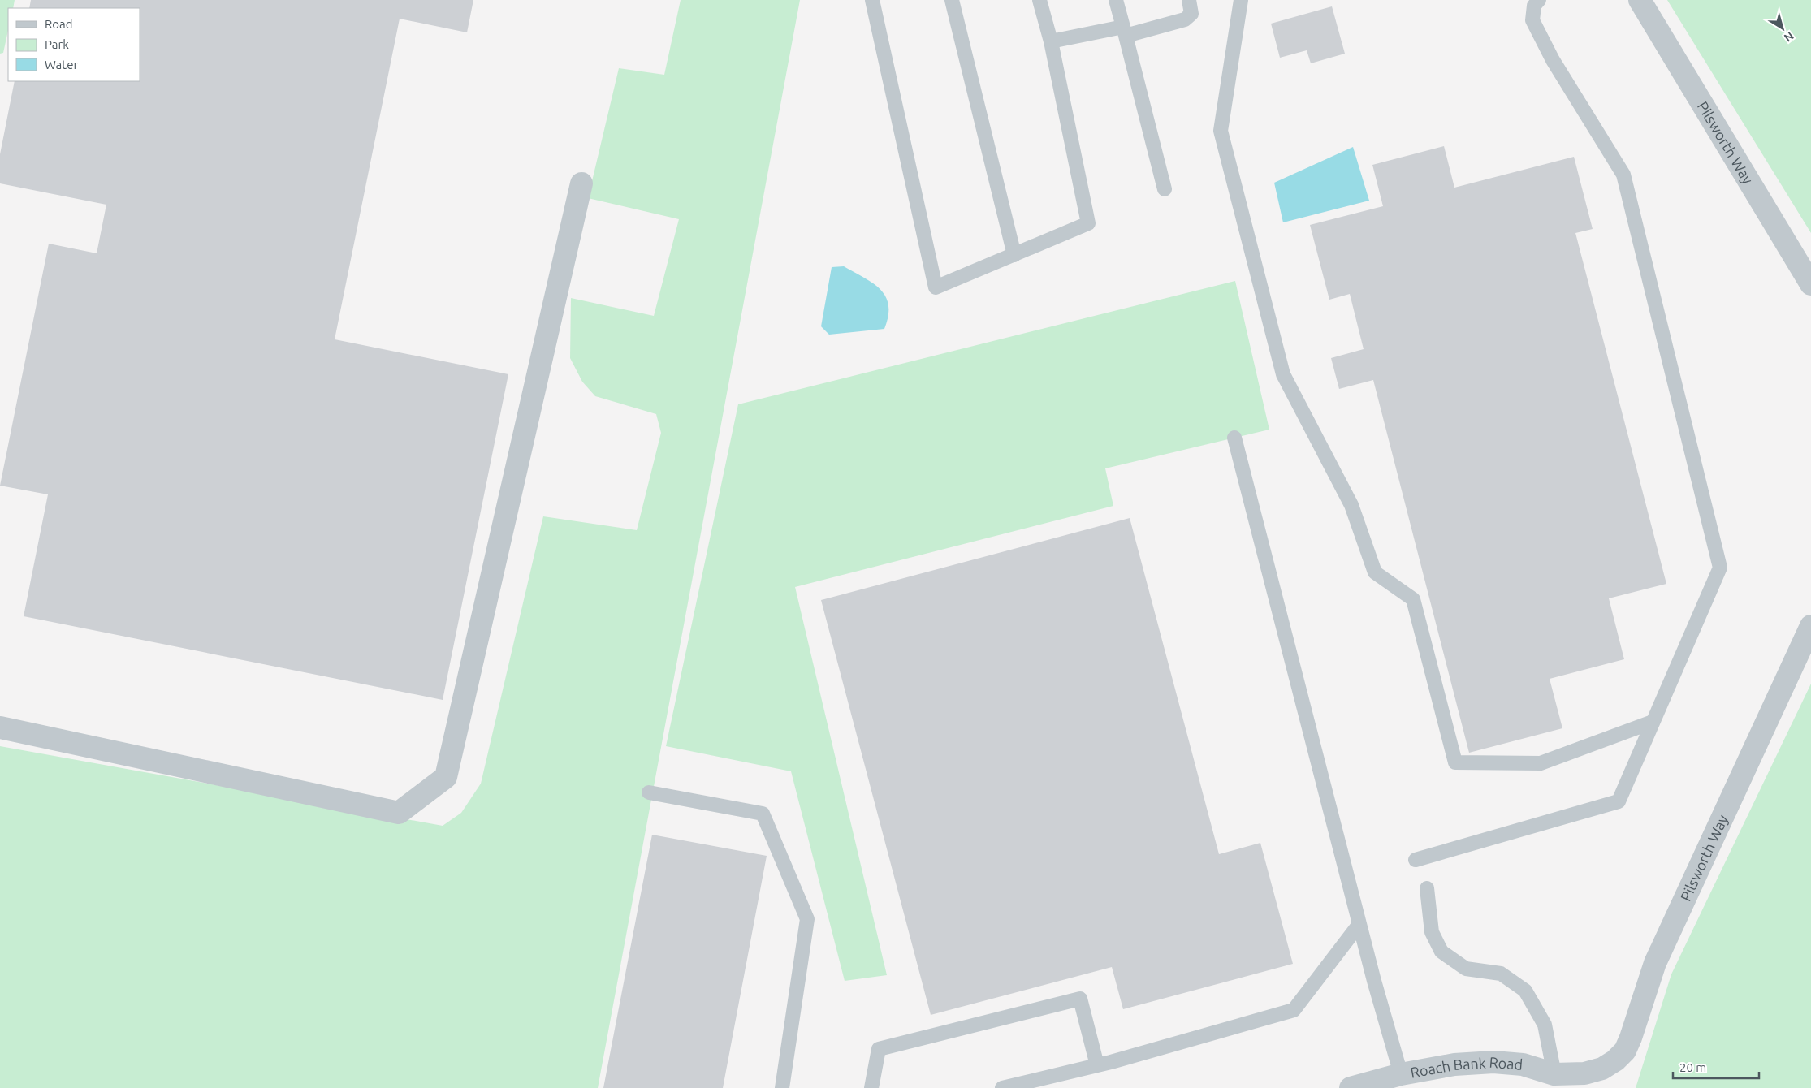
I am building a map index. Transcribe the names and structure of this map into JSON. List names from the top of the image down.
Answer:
{
  "streets": {
    "street": ["Pilsworth Way", "Roach Bank Road"]
  },
  "crossings": [
    ["Pilsworth Way", "Roach Bank Road"]
  ],
  "legend": ["Road", "Park", "Water"],
  "scale_bar": "20 m",
  "north": "bottom right"
}
